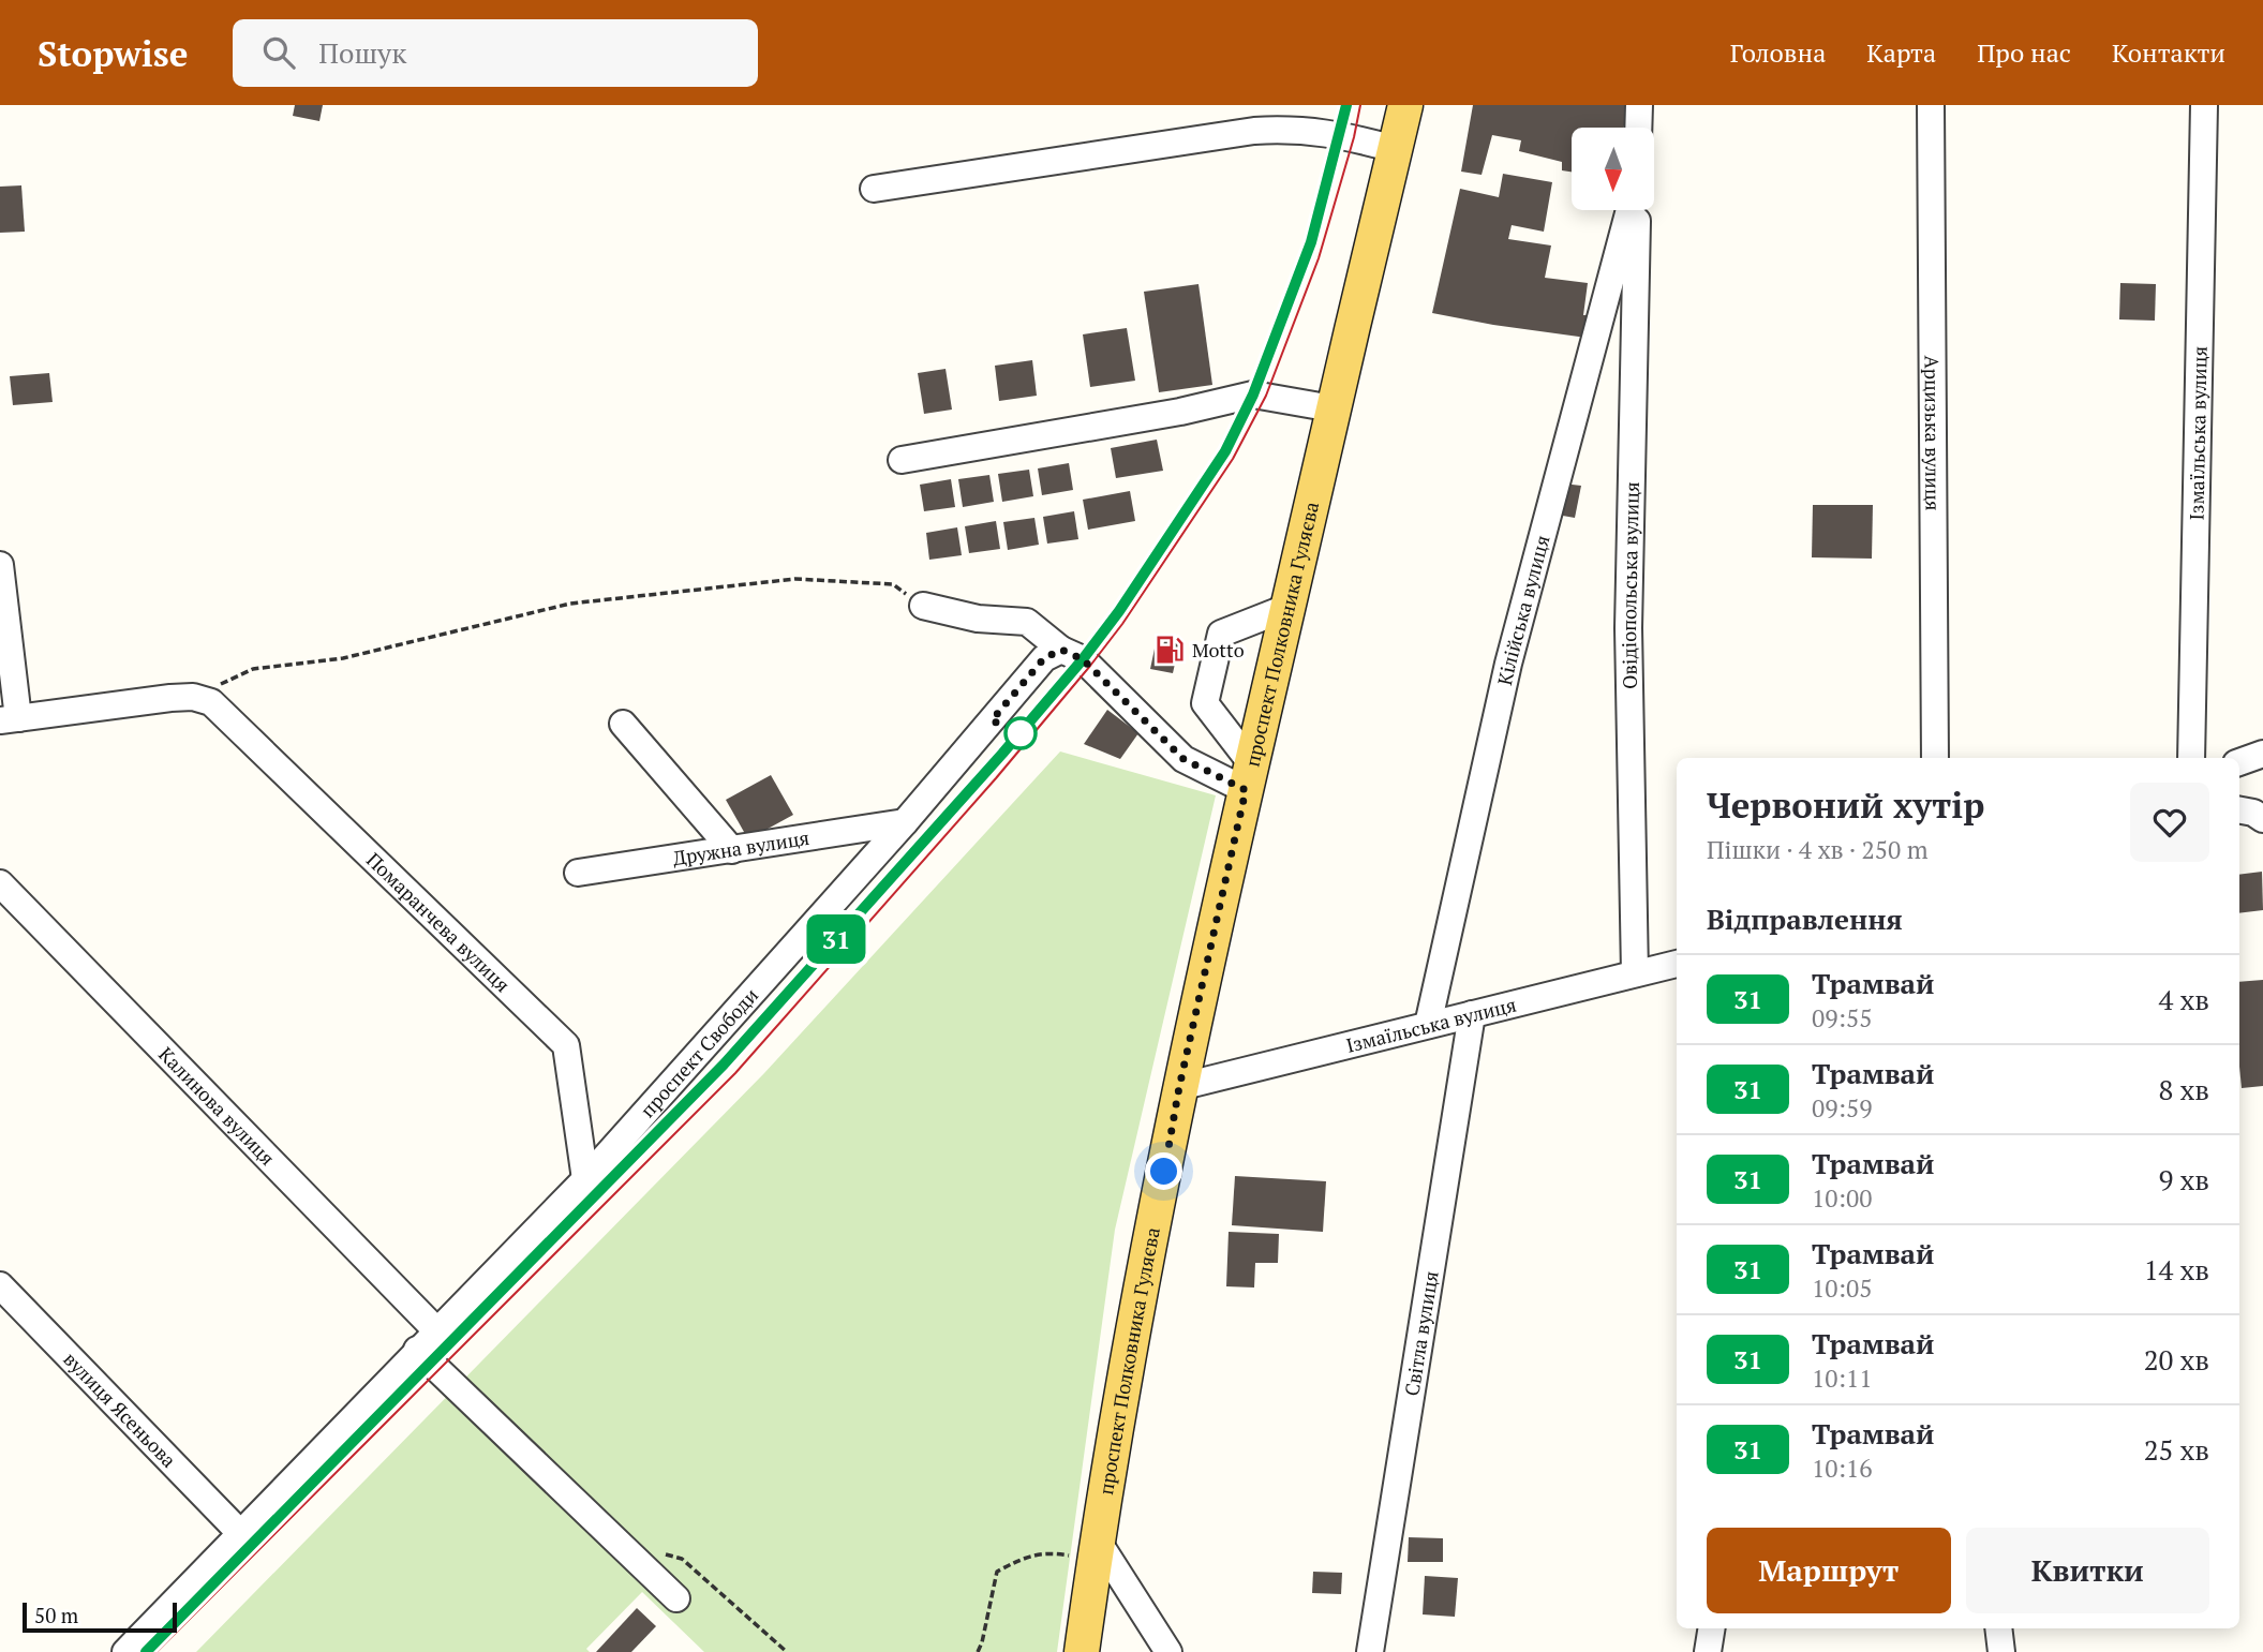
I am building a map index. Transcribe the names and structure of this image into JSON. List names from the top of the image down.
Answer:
{
  "streets": {
    "main road": ["проспект Полковника Гуляєва"],
    "street": [
      "Арцизька вулиця",
      "Ізмаїльська вулиця",
      "Овідіопольська вулиця",
      "Кілійська вулиця",
      "Дружна вулиця",
      "Помаранчева вулиця",
      "проспект Свободи",
      "Калинова вулиця",
      "Світла вулиця",
      "вулиця Ясеньова"
    ]
  },
  "crossings": [
    ["Ізмаїльська вулиця", "Овідіопольська вулиця"],
    ["Ізмаїльська вулиця", "Кілійська вулиця"],
    ["Ізмаїльська вулиця", "проспект Полковника Гуляєва"],
    ["Ізмаїльська вулиця", "Світла вулиця"],
    ["Дружна вулиця", "проспект Свободи"],
    ["Помаранчева вулиця", "проспект Свободи"],
    ["проспект Свободи", "Калинова вулиця"],
    ["проспект Свободи", "вулиця Ясеньова"]
  ],
  "places": {
    "fuel station": ["Motto"]
  },
  "lines": ["tram line 31"],
  "scale_bar": "50 m",
  "north": "bottom",
  "page": {
    "header": "Stopwise",
    "search": "Пошук",
    "nav": [
      "Головна",
      "Карта",
      "Про нас",
      "Контакти"
    ],
    "on_map": "31",
    "heading": [
      ["Червоний хутір", "Пішки · 4 хв · 250 m"],
      "Відправлення"
    ],
    "list": [
      {
        "mark": "31",
        "name": "Трамвай",
        "note": "09:55",
        "value": "4 хв"
      },
      {
        "mark": "31",
        "name": "Трамвай",
        "note": "09:59",
        "value": "8 хв"
      },
      {
        "mark": "31",
        "name": "Трамвай",
        "note": "10:00",
        "value": "9 хв"
      },
      {
        "mark": "31",
        "name": "Трамвай",
        "note": "10:05",
        "value": "14 хв"
      },
      {
        "mark": "31",
        "name": "Трамвай",
        "note": "10:11",
        "value": "20 хв"
      },
      {
        "mark": "31",
        "name": "Трамвай",
        "note": "10:16",
        "value": "25 хв"
      }
    ],
    "buttons": ["Маршрут", "Квитки"],
    "scale": "50 m"
  }
}
